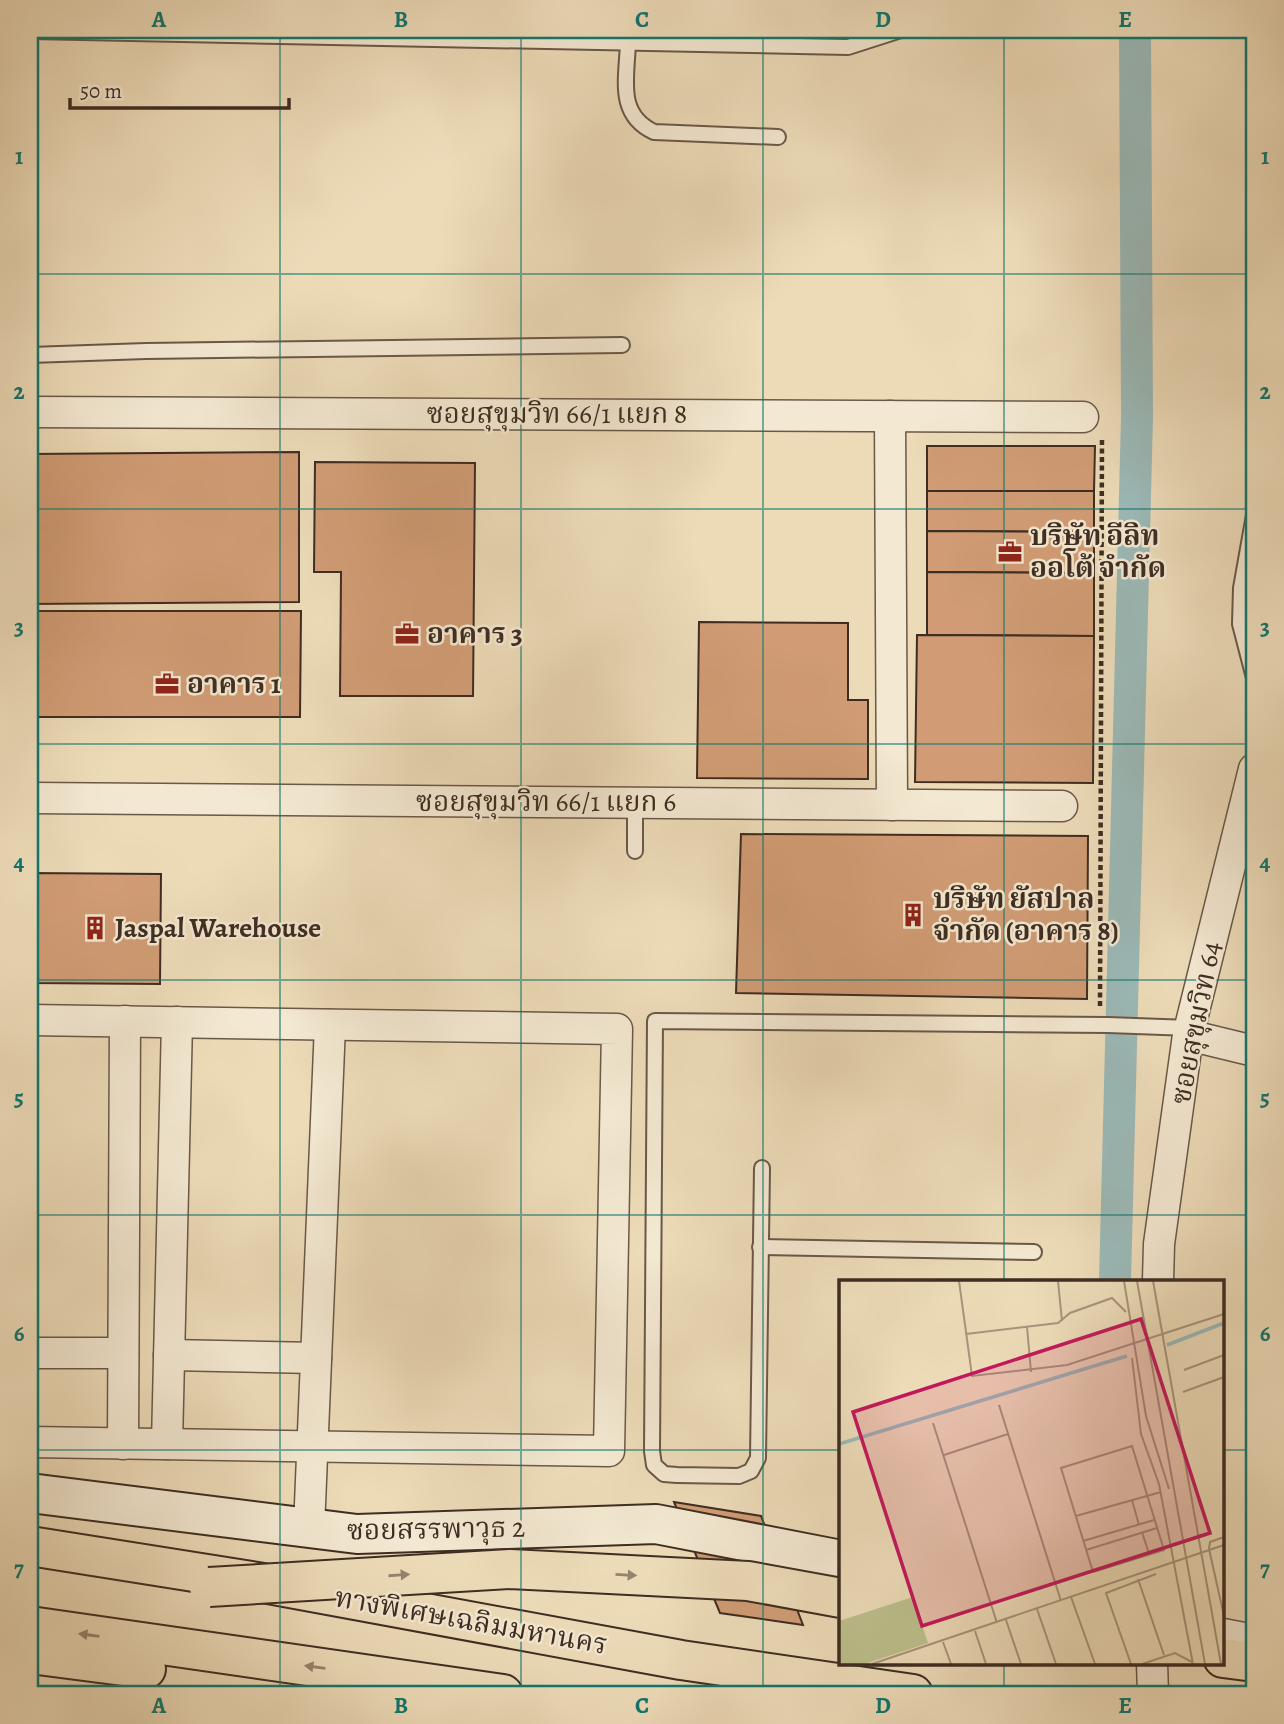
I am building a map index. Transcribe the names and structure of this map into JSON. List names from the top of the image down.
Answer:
{
  "streets": {
    "highway": ["ทางพิเศษเฉลิมมหานคร"],
    "street": [
      "ซอยสุขุมวิท 66/1 แยก 8",
      "ซอยสุขุมวิท 66/1 แยก 6",
      "ซอยสุขุมวิท 64",
      "ซอยสรรพาวุธ 2"
    ]
  },
  "places": {
    "office": ["บริษัท อีลิท ออโต้ จำกัด", "อาคาร 3", "อาคาร 1"],
    "building": ["บริษัท ยัสปาล จำกัด (อาคาร 8)", "Jaspal Warehouse"]
  },
  "scale_bar": "50 m",
  "grid": {
    "columns": [
      "A",
      "B",
      "C",
      "D",
      "E"
    ],
    "rows": [
      "1",
      "2",
      "3",
      "4",
      "5",
      "6",
      "7"
    ]
  }
}
